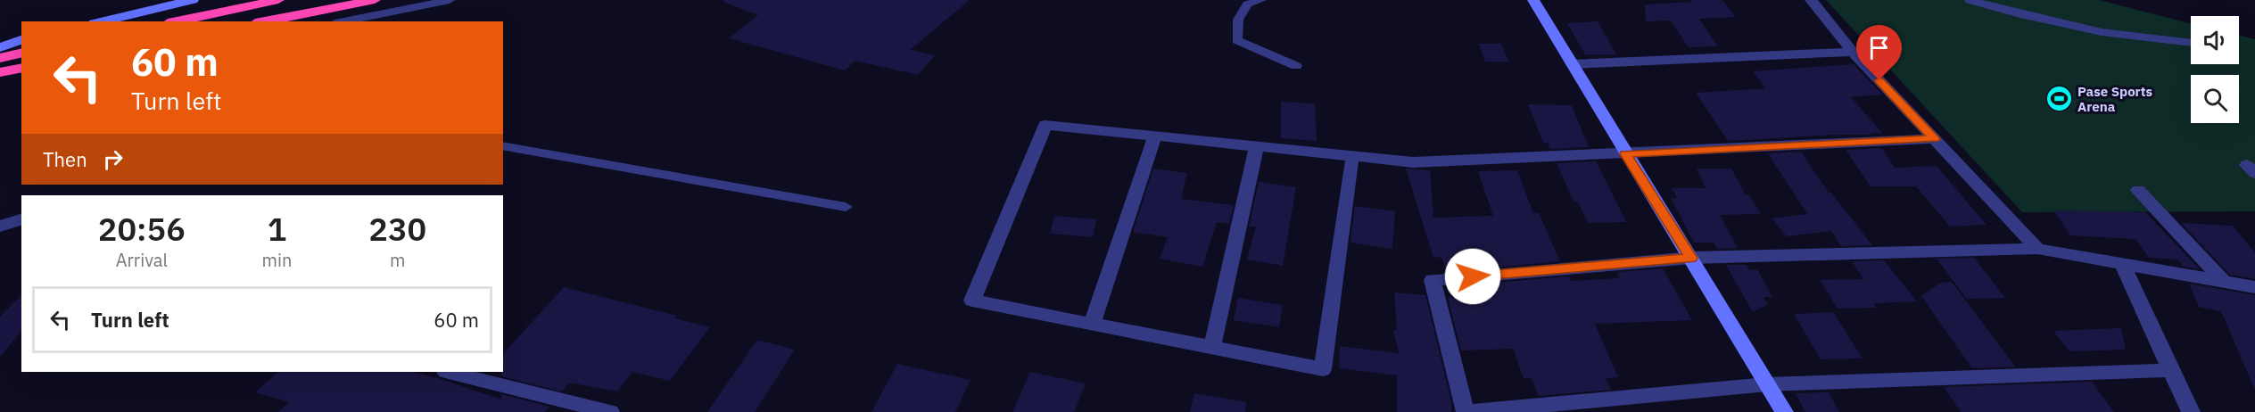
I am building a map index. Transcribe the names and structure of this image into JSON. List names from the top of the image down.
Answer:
{
  "places": {
    "sports": ["Pase Sports Arena"]
  },
  "page": {
    "turn": ["60 m", "Turn left"],
    "then": "Then",
    "eta": [
      "20:56",
      "Arrival",
      "1",
      "min",
      "230",
      "m"
    ],
    "list": [
      {
        "name": "Turn left",
        "value": "60 m"
      }
    ]
  }
}
